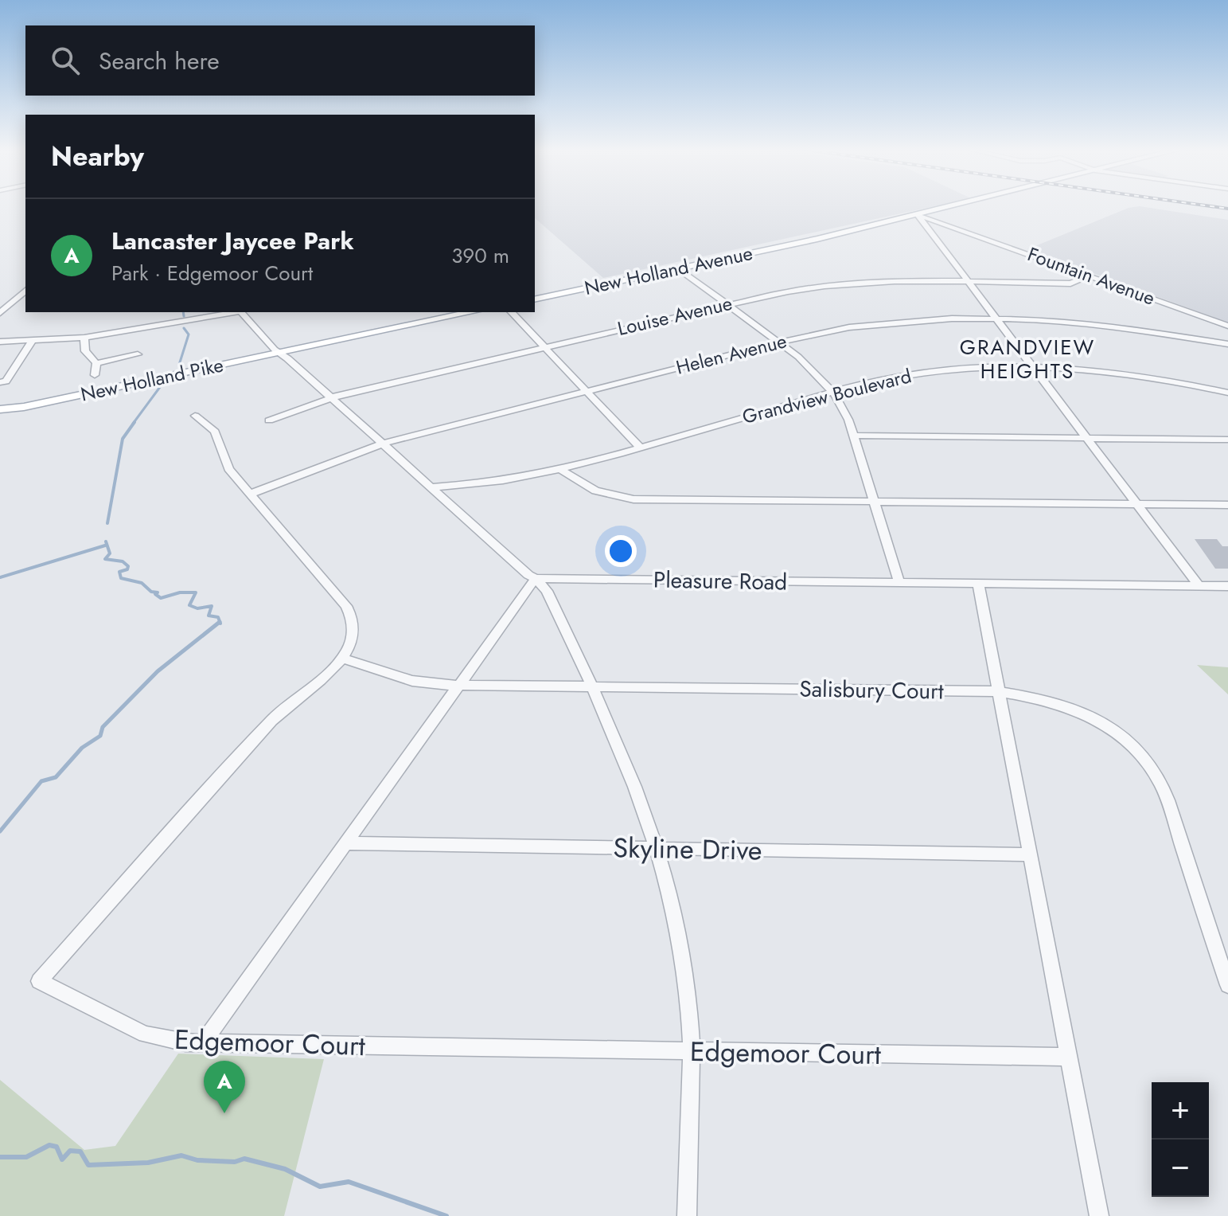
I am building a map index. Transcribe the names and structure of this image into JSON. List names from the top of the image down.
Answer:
{
  "streets": {
    "main road": ["New Holland Avenue", "New Holland Pike"],
    "street": [
      "Fountain Avenue",
      "Louise Avenue",
      "Helen Avenue",
      "Grandview Boulevard",
      "Pleasure Road",
      "Salisbury Court",
      "Skyline Drive",
      "Edgemoor Court"
    ]
  },
  "crossings": [
    ["New Holland Avenue", "Fountain Avenue"],
    ["Fountain Avenue", "Louise Avenue"],
    ["Helen Avenue", "Edgemoor Court"],
    ["Salisbury Court", "Edgemoor Court"]
  ],
  "districts": ["GRANDVIEW HEIGHTS"],
  "page": {
    "search": "Search here",
    "heading": "Nearby",
    "list": [
      {
        "mark": "A",
        "name": "Lancaster Jaycee Park",
        "note": "Park · Edgemoor Court",
        "value": "390 m"
      }
    ],
    "pins": "A",
    "map_buttons": ["+", "−"]
  }
}
